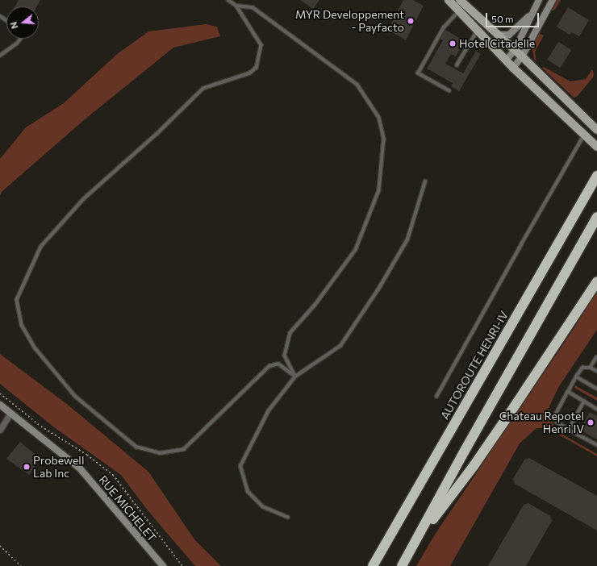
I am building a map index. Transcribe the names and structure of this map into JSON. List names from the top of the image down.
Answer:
{
  "streets": {
    "highway": ["AUTOROUTE HENRI-IV"],
    "street": ["RUE MICHELET"]
  },
  "places": [
    "MYR Developpement - Payfacto",
    "Hotel Citadelle",
    "Chateau Repotel Henri IV",
    "Probewell Lab Inc"
  ],
  "scale_bar": "50 m",
  "north": "left"
}
